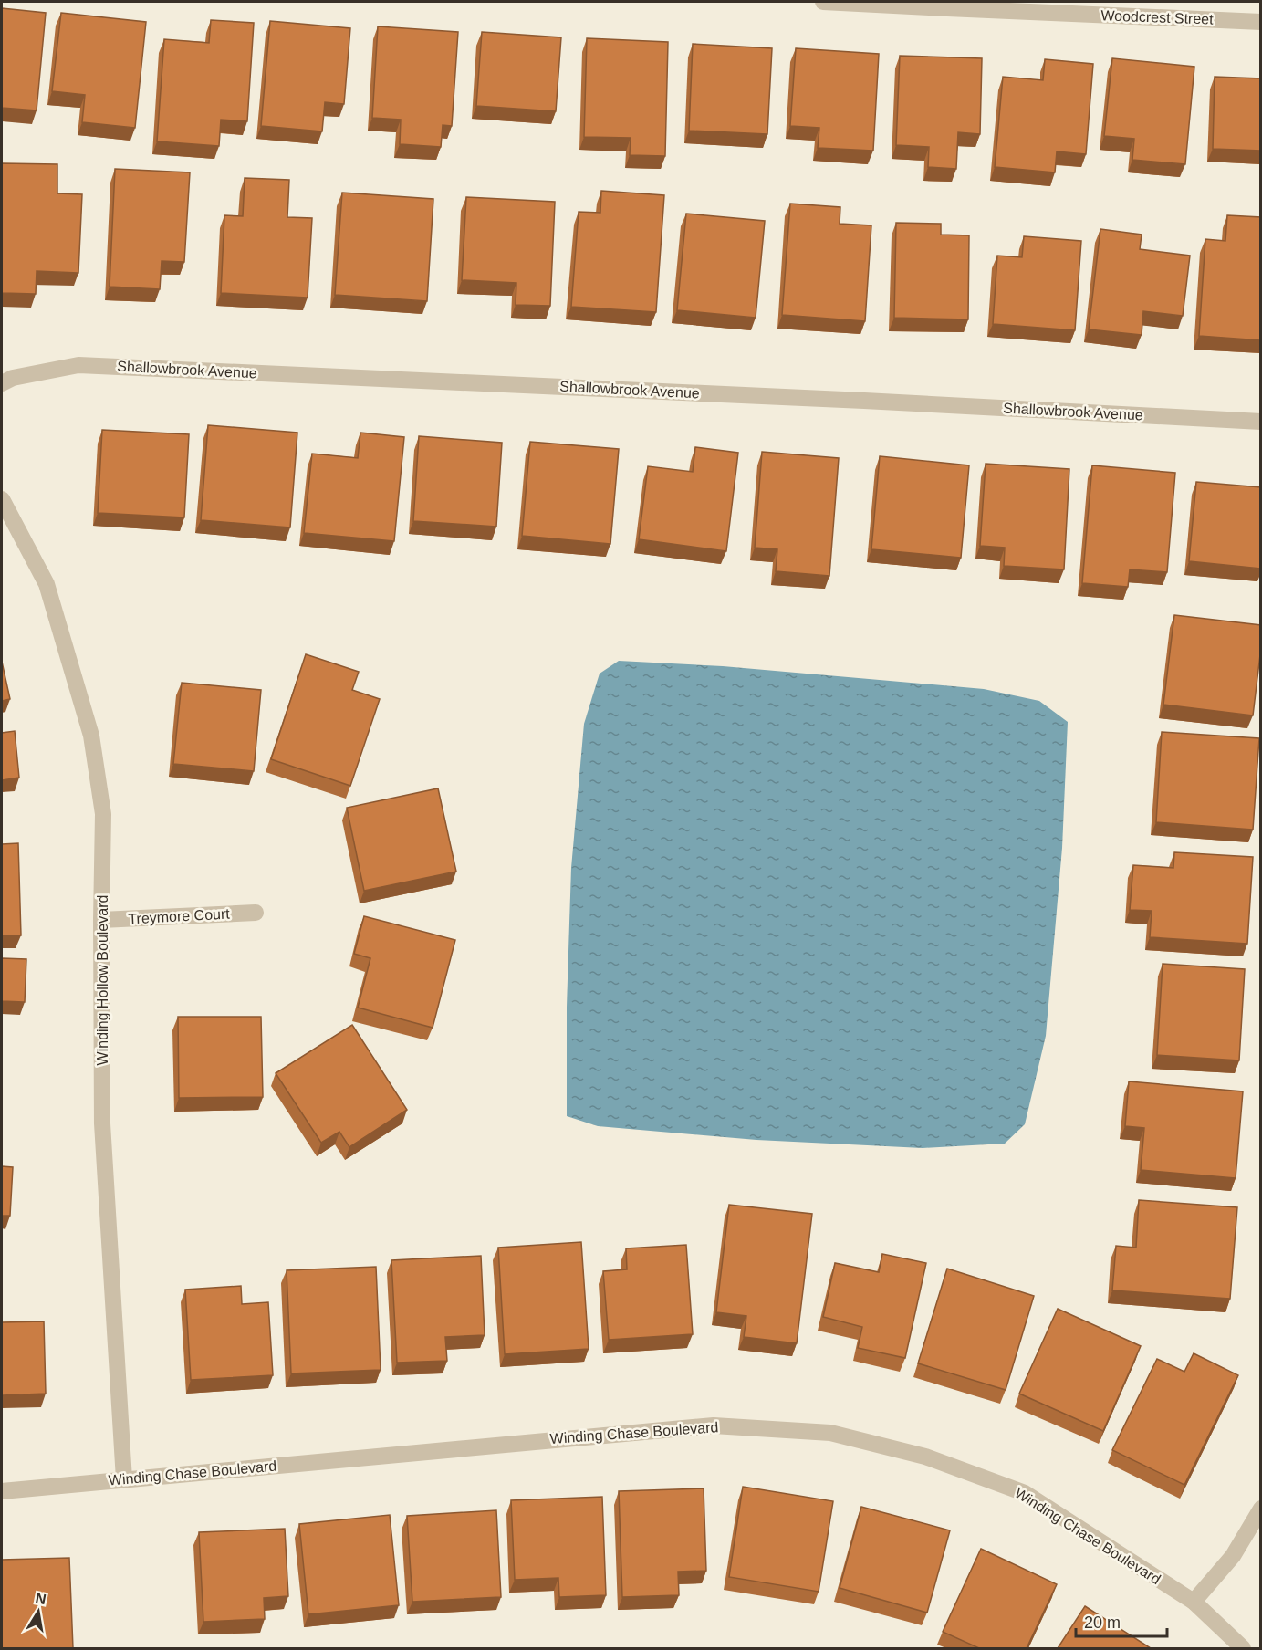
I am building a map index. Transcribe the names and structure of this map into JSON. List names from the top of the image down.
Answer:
{
  "streets": {
    "street": [
      "Woodcrest Street",
      "Shallowbrook Avenue",
      "Treymore Court",
      "Winding Hollow Boulevard",
      "Winding Chase Boulevard"
    ]
  },
  "crossings": [
    ["Treymore Court", "Winding Hollow Boulevard"],
    ["Winding Hollow Boulevard", "Winding Chase Boulevard"]
  ],
  "scale_bar": "20 m",
  "north": "top"
}
